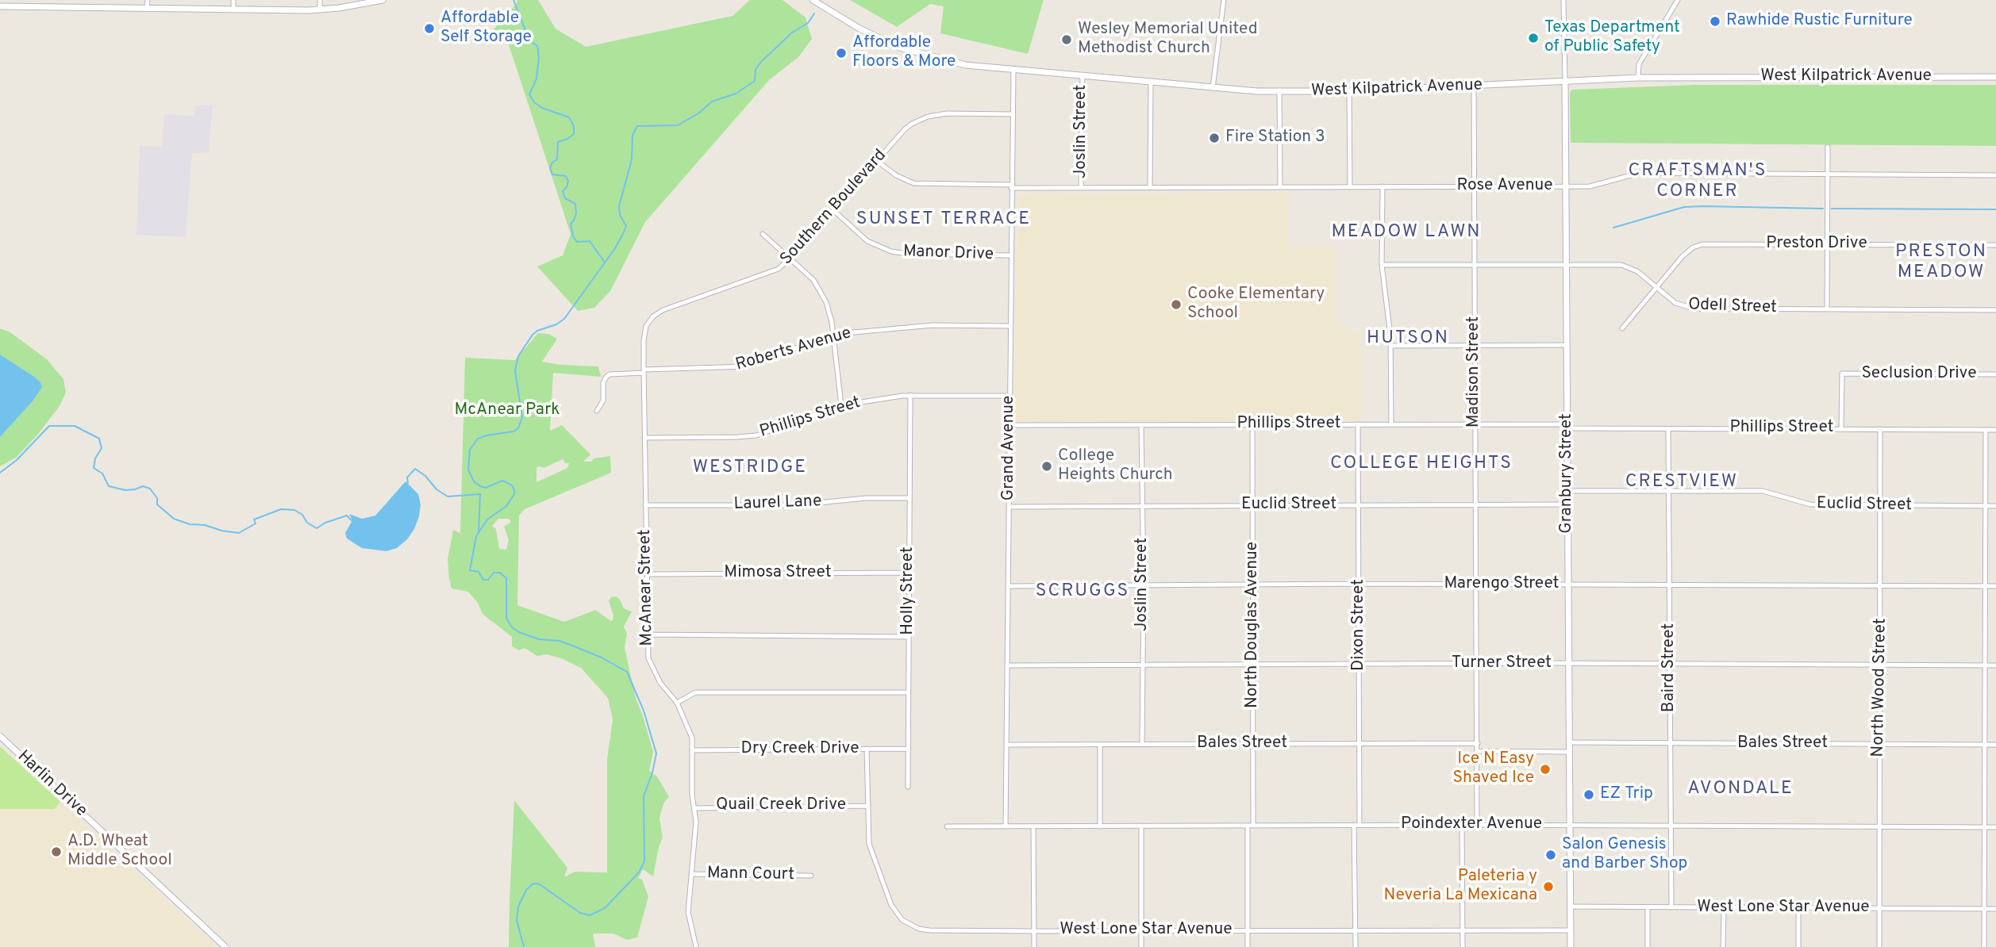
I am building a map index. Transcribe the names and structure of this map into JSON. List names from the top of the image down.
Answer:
{
  "streets": {
    "main road": ["West Kilpatrick Avenue", "Granbury Street", "Harlin Drive"],
    "street": [
      "Joslin Street",
      "Rose Avenue",
      "Southern Boulevard",
      "Preston Drive",
      "Manor Drive",
      "Odell Street",
      "Roberts Avenue",
      "Madison Street",
      "Seclusion Drive",
      "Phillips Street",
      "Grand Avenue",
      "Laurel Lane",
      "Euclid Street",
      "Mimosa Street",
      "Marengo Street",
      "McAnear Street",
      "Holly Street",
      "North Douglas Avenue",
      "Dixon Street",
      "Turner Street",
      "Baird Street",
      "North Wood Street",
      "Bales Street",
      "Dry Creek Drive",
      "Quail Creek Drive",
      "Poindexter Avenue",
      "Mann Court",
      "West Lone Star Avenue"
    ]
  },
  "crossings": [
    ["West Kilpatrick Avenue", "Joslin Street"],
    ["West Kilpatrick Avenue", "Madison Street"],
    ["West Kilpatrick Avenue", "Grand Avenue"],
    ["West Kilpatrick Avenue", "Granbury Street"],
    ["Joslin Street", "Rose Avenue"],
    ["Joslin Street", "Phillips Street"],
    ["Joslin Street", "Euclid Street"],
    ["Joslin Street", "Marengo Street"],
    ["Joslin Street", "Turner Street"],
    ["Joslin Street", "Bales Street"],
    ["Rose Avenue", "Southern Boulevard"],
    ["Rose Avenue", "Madison Street"],
    ["Rose Avenue", "Grand Avenue"],
    ["Rose Avenue", "Granbury Street"],
    ["Southern Boulevard", "Manor Drive"],
    ["Southern Boulevard", "Grand Avenue"],
    ["Southern Boulevard", "McAnear Street"],
    ["Preston Drive", "Odell Street"],
    ["Manor Drive", "Grand Avenue"],
    ["Odell Street", "Madison Street"],
    ["Odell Street", "Granbury Street"],
    ["Roberts Avenue", "Grand Avenue"],
    ["Roberts Avenue", "McAnear Street"],
    ["Madison Street", "Phillips Street"],
    ["Madison Street", "Euclid Street"],
    ["Madison Street", "Marengo Street"],
    ["Madison Street", "Turner Street"],
    ["Madison Street", "Bales Street"],
    ["Madison Street", "Poindexter Avenue"],
    ["Seclusion Drive", "Phillips Street"],
    ["Phillips Street", "Grand Avenue"],
    ["Phillips Street", "Granbury Street"],
    ["Phillips Street", "McAnear Street"],
    ["Phillips Street", "Holly Street"],
    ["Phillips Street", "North Douglas Avenue"],
    ["Phillips Street", "Dixon Street"],
    ["Phillips Street", "Baird Street"],
    ["Phillips Street", "North Wood Street"],
    ["Grand Avenue", "Euclid Street"],
    ["Grand Avenue", "Marengo Street"],
    ["Grand Avenue", "Turner Street"],
    ["Grand Avenue", "Bales Street"],
    ["Grand Avenue", "Poindexter Avenue"],
    ["Granbury Street", "Euclid Street"],
    ["Granbury Street", "Marengo Street"],
    ["Granbury Street", "Turner Street"],
    ["Granbury Street", "Bales Street"],
    ["Granbury Street", "Poindexter Avenue"],
    ["Granbury Street", "West Lone Star Avenue"],
    ["Laurel Lane", "McAnear Street"],
    ["Laurel Lane", "Holly Street"],
    ["Euclid Street", "North Douglas Avenue"],
    ["Euclid Street", "Dixon Street"],
    ["Euclid Street", "Baird Street"],
    ["Euclid Street", "North Wood Street"],
    ["Mimosa Street", "McAnear Street"],
    ["Mimosa Street", "Holly Street"],
    ["Marengo Street", "North Douglas Avenue"],
    ["Marengo Street", "Dixon Street"],
    ["Marengo Street", "Baird Street"],
    ["Marengo Street", "North Wood Street"],
    ["McAnear Street", "Dry Creek Drive"],
    ["McAnear Street", "Quail Creek Drive"],
    ["McAnear Street", "Mann Court"],
    ["Holly Street", "Dry Creek Drive"],
    ["North Douglas Avenue", "Turner Street"],
    ["North Douglas Avenue", "Bales Street"],
    ["North Douglas Avenue", "Poindexter Avenue"],
    ["Dixon Street", "Turner Street"],
    ["Dixon Street", "Bales Street"],
    ["Dixon Street", "Poindexter Avenue"],
    ["Dixon Street", "West Lone Star Avenue"],
    ["Turner Street", "Baird Street"],
    ["Turner Street", "North Wood Street"],
    ["Baird Street", "Bales Street"],
    ["Baird Street", "Poindexter Avenue"],
    ["Baird Street", "West Lone Star Avenue"],
    ["North Wood Street", "Bales Street"],
    ["North Wood Street", "Poindexter Avenue"],
    ["North Wood Street", "West Lone Star Avenue"],
    ["Dry Creek Drive", "West Lone Star Avenue"],
    ["Quail Creek Drive", "West Lone Star Avenue"]
  ],
  "districts": [
    "CRAFTSMAN'S CORNER",
    "SUNSET TERRACE",
    "MEADOW LAWN",
    "PRESTON MEADOW",
    "HUTSON",
    "COLLEGE HEIGHTS",
    "WESTRIDGE",
    "CRESTVIEW",
    "SCRUGGS",
    "AVONDALE"
  ],
  "parks": ["McAnear Park"],
  "places": [
    "Rawhide Rustic Furniture",
    "Affordable Self Storage",
    "Texas Department of Public Safety",
    "Wesley Memorial United Methodist Church",
    "Affordable Floors & More",
    "Fire Station 3",
    "Cooke Elementary School",
    "College Heights Church",
    "Ice N Easy Shaved Ice",
    "EZ Trip",
    "A.D. Wheat Middle School",
    "Salon Genesis and Barber Shop",
    "Paleteria y Neveria La Mexicana"
  ]
}
